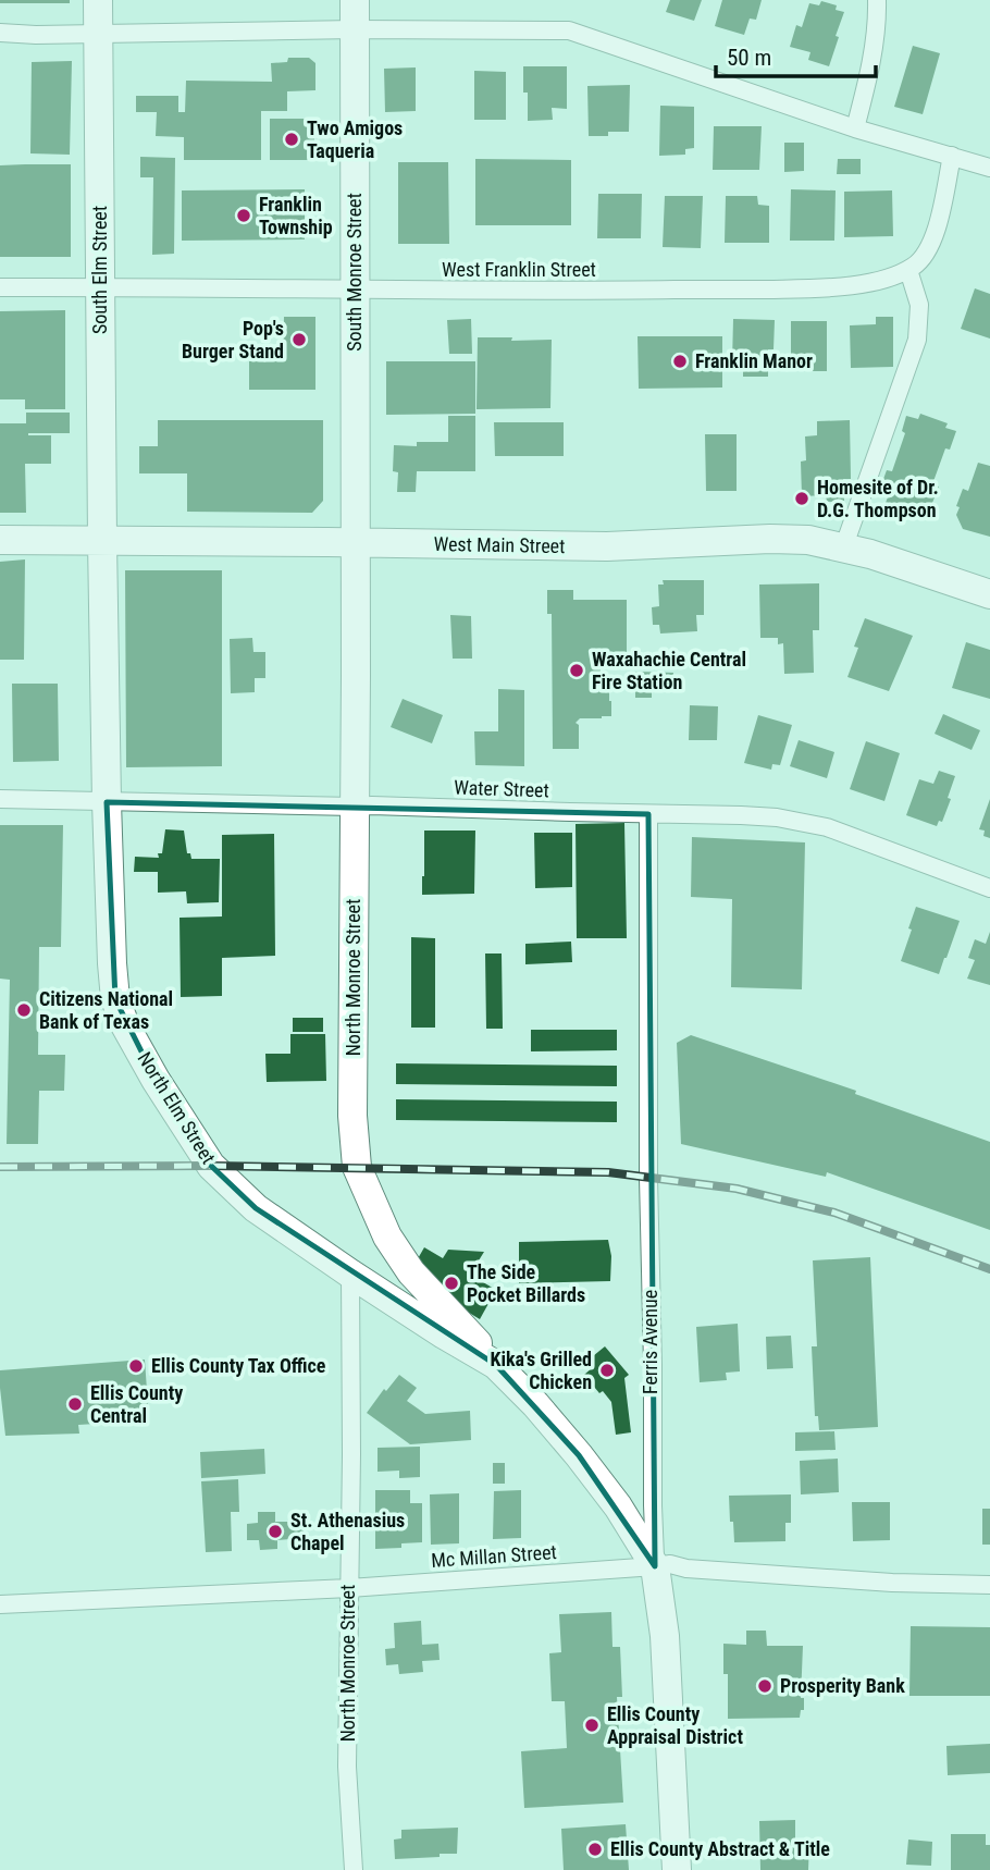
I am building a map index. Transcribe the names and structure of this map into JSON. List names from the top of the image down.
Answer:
{
  "streets": {
    "main road": [
      "South Elm Street",
      "South Monroe Street",
      "West Main Street",
      "North Monroe Street",
      "North Elm Street",
      "Ferris Avenue"
    ],
    "street": ["West Franklin Street", "Water Street", "Mc Millan Street"]
  },
  "crossings": [
    ["South Elm Street", "West Franklin Street"],
    ["South Elm Street", "West Main Street"],
    ["South Elm Street", "North Elm Street"],
    ["West Franklin Street", "South Monroe Street"],
    ["South Monroe Street", "West Main Street"],
    ["South Monroe Street", "North Monroe Street"],
    ["West Main Street", "North Monroe Street"],
    ["West Main Street", "North Elm Street"],
    ["Water Street", "North Monroe Street"],
    ["Water Street", "North Elm Street"],
    ["Water Street", "Ferris Avenue"],
    ["North Monroe Street", "North Elm Street"],
    ["North Monroe Street", "Mc Millan Street"],
    ["North Elm Street", "Ferris Avenue"],
    ["North Elm Street", "Mc Millan Street"],
    ["Ferris Avenue", "Mc Millan Street"]
  ],
  "places": [
    "Two Amigos Taqueria",
    "Franklin Township",
    "Pop's Burger Stand",
    "Franklin Manor",
    "Homesite of Dr. D.G. Thompson",
    "Waxahachie Central Fire Station",
    "Citizens National Bank of Texas",
    "The Side Pocket Billards",
    "Ellis County Tax Office",
    "Kika's Grilled Chicken",
    "Ellis County Central",
    "St. Athenasius Chapel",
    "Prosperity Bank",
    "Ellis County Appraisal District",
    "Ellis County Abstract & Title"
  ],
  "scale_bar": "50 m"
}
